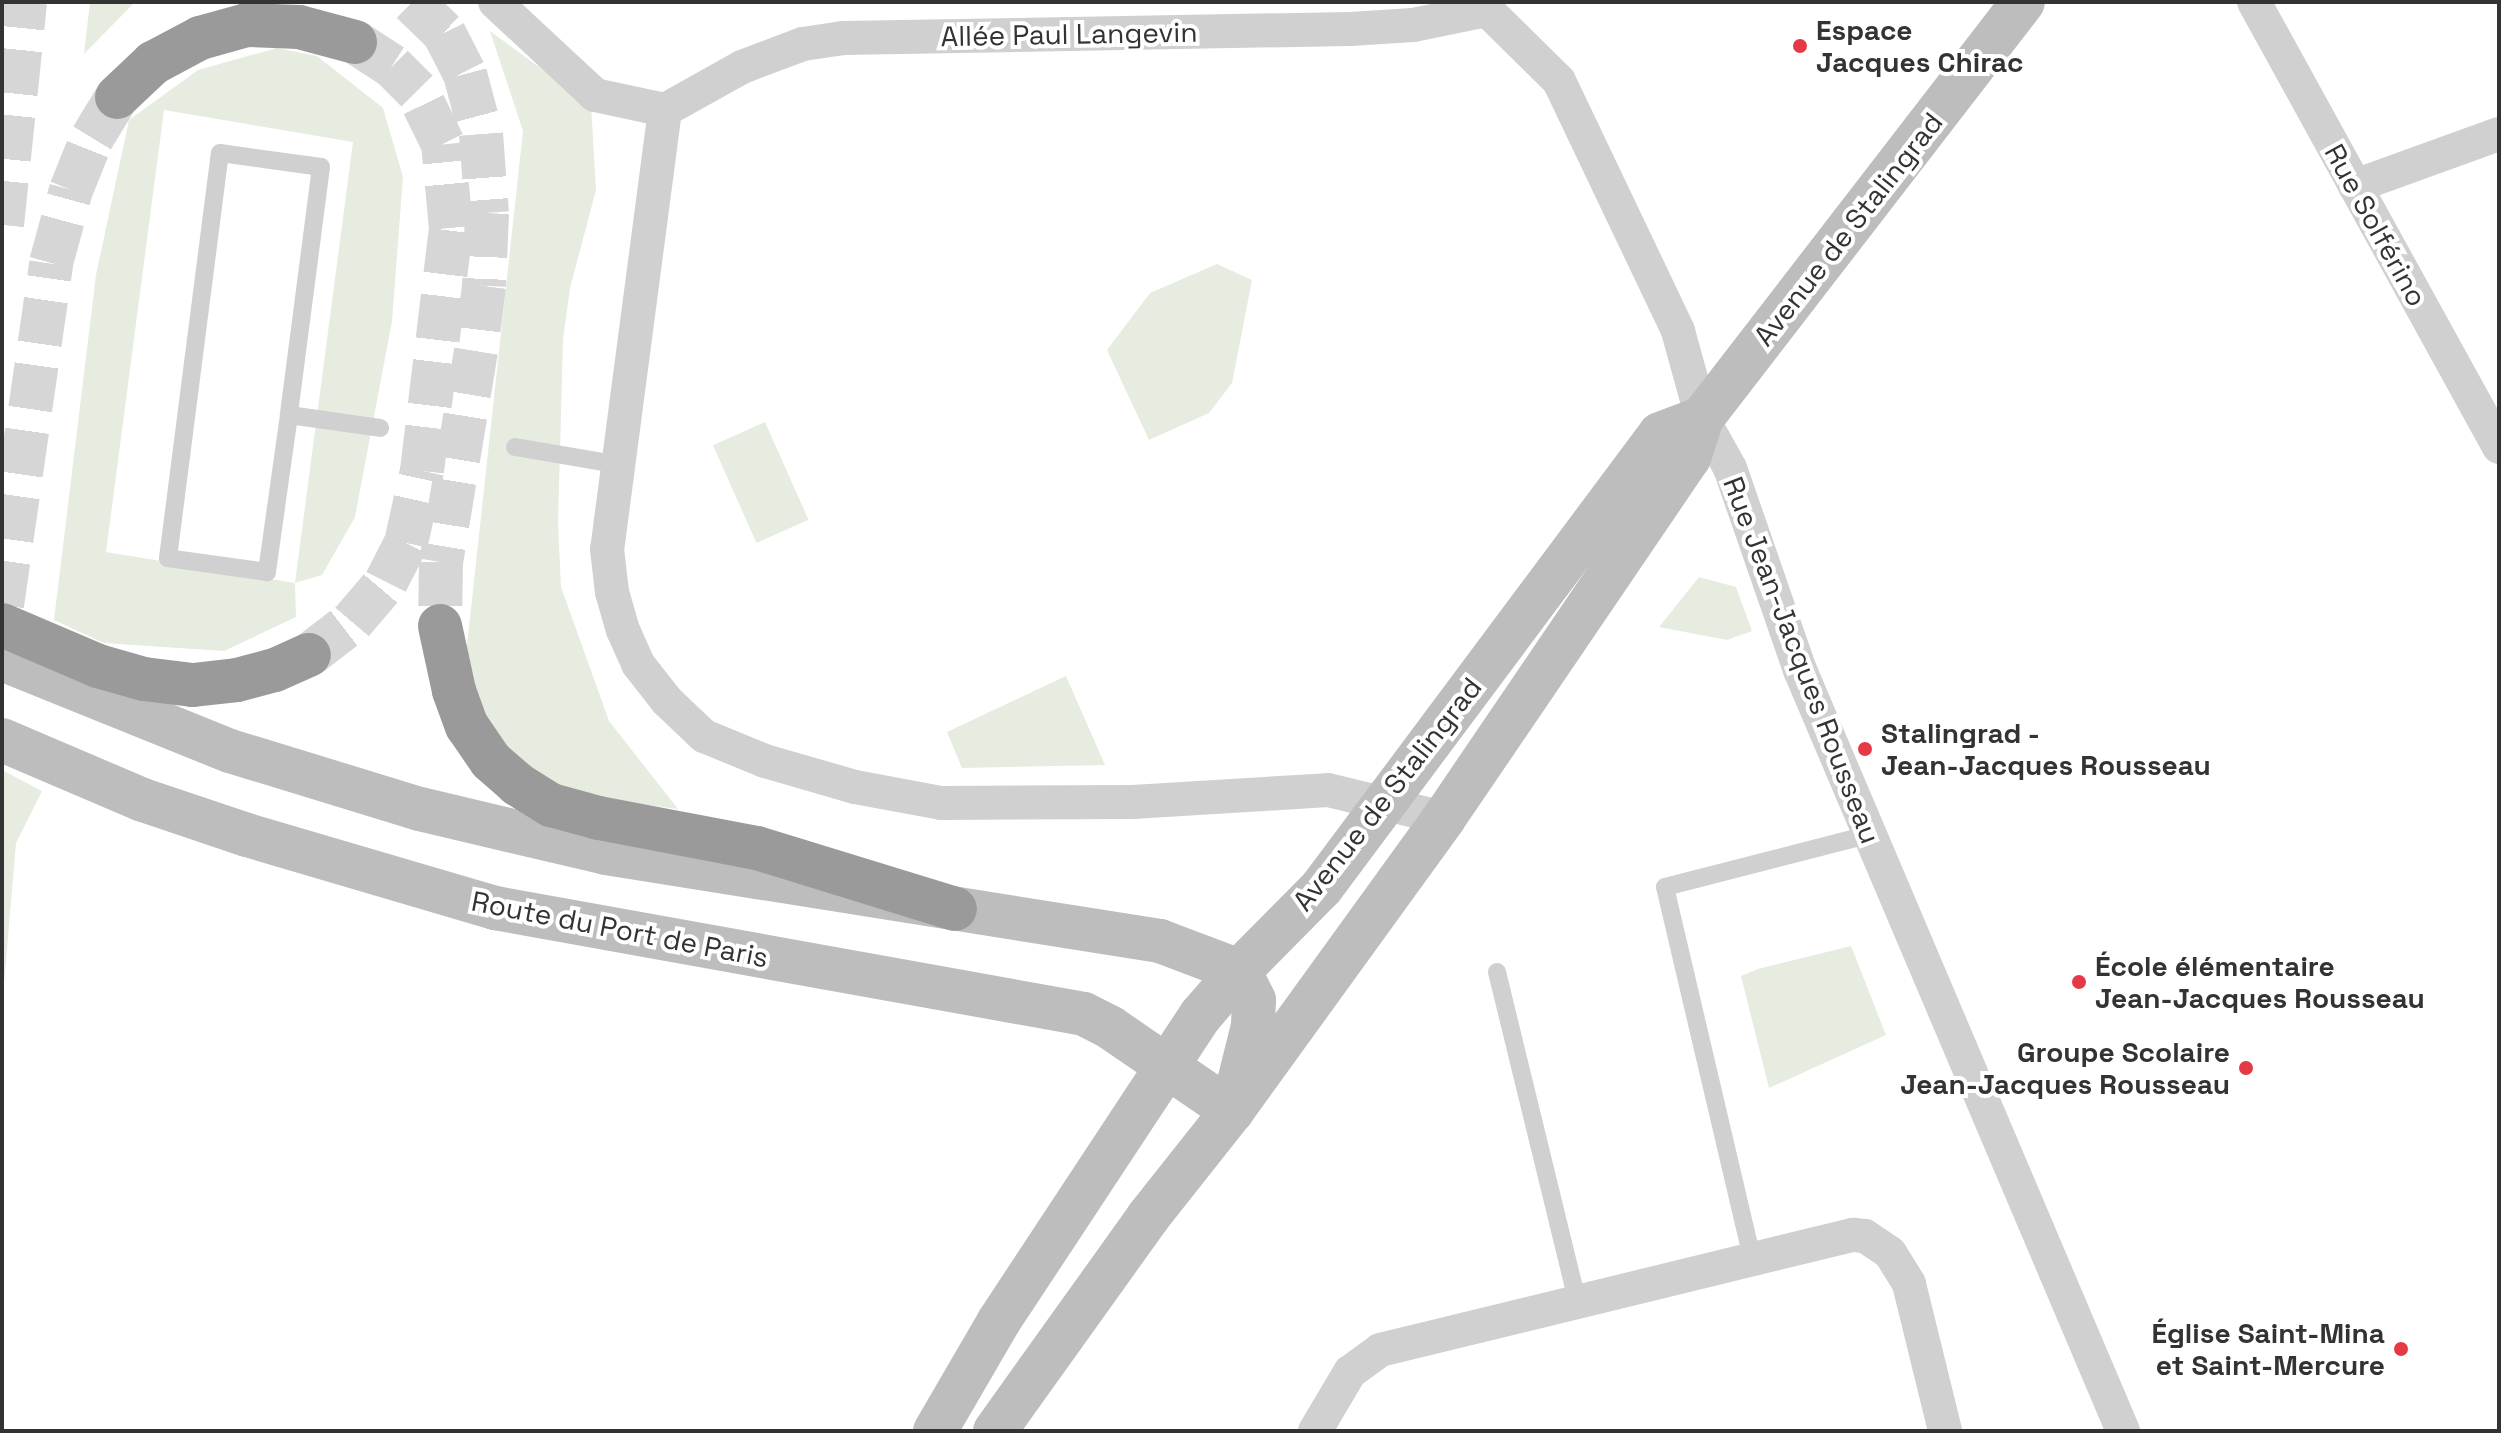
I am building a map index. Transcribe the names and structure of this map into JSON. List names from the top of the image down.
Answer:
{
  "streets": {
    "main road": ["Avenue de Stalingrad", "Route du Port de Paris"],
    "street": ["Allée Paul Langevin", "Rue Solférino", "Rue Jean-Jacques Rousseau"]
  },
  "crossings": [
    ["Allée Paul Langevin", "Rue Jean-Jacques Rousseau"],
    ["Avenue de Stalingrad", "Rue Jean-Jacques Rousseau"],
    ["Avenue de Stalingrad", "Route du Port de Paris"]
  ],
  "places": [
    "Espace Jacques Chirac",
    "Stalingrad - Jean-Jacques Rousseau",
    "École élémentaire Jean-Jacques Rousseau",
    "Groupe Scolaire Jean-Jacques Rousseau",
    "Église Saint-Mina et Saint-Mercure"
  ]
}
